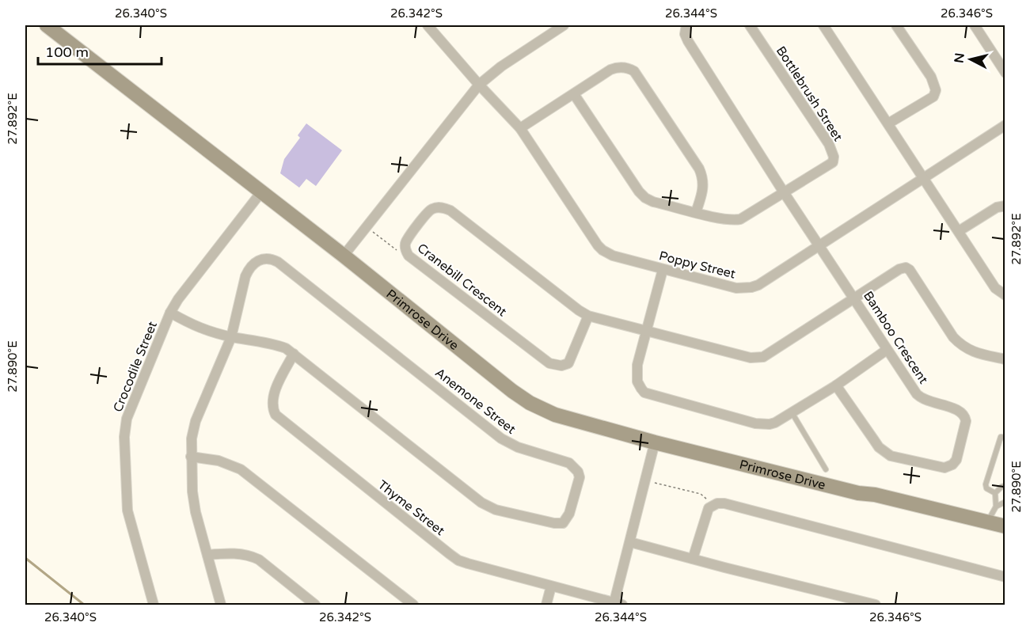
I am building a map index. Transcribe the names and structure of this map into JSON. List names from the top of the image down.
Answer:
{
  "streets": {
    "street": [
      "Bottlebrush Street",
      "Poppy Street",
      "Cranebill Crescent",
      "Primrose Drive",
      "Bamboo Crescent",
      "Crocodile Street",
      "Anemone Street",
      "Thyme Street"
    ]
  },
  "crossings": [
    ["Bottlebrush Street", "Bamboo Crescent"],
    ["Poppy Street", "Bamboo Crescent"],
    ["Cranebill Crescent", "Bamboo Crescent"],
    ["Primrose Drive", "Crocodile Street"],
    ["Crocodile Street", "Anemone Street"],
    ["Anemone Street", "Thyme Street"]
  ],
  "scale_bar": "100 m",
  "north": "left",
  "coordinates": [
    "26.340°S",
    "26.342°S",
    "26.344°S",
    "26.346°S",
    "27.892°E",
    "27.890°E"
  ]
}
